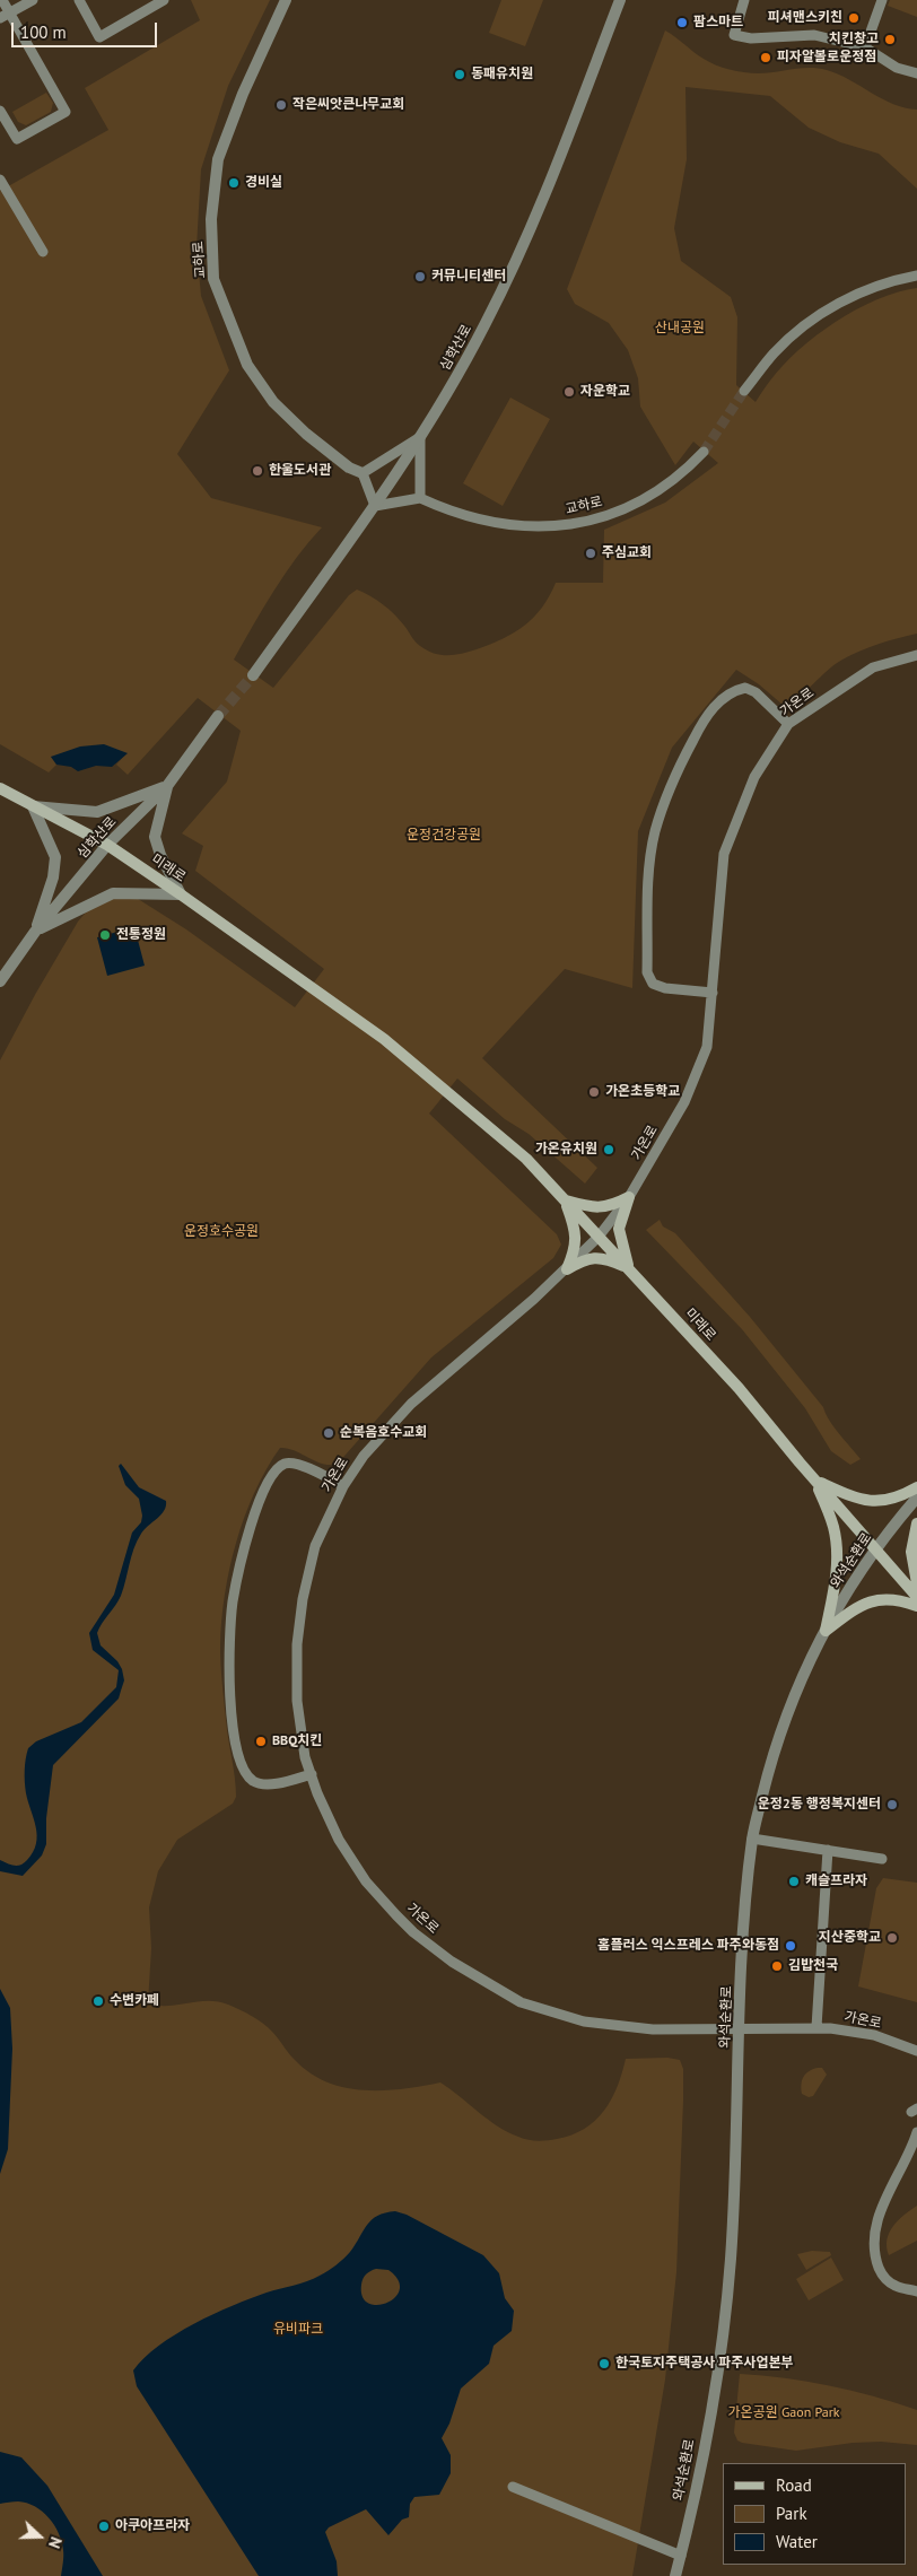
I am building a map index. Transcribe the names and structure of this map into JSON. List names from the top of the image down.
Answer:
{
  "streets": {
    "main road": ["미래로"],
    "street": [
      "교하로",
      "심학산로",
      "가온로",
      "와석순환로"
    ]
  },
  "crossings": [
    ["심학산로", "미래로"],
    ["가온로", "미래로"],
    ["가온로", "와석순환로"],
    ["미래로", "와석순환로"]
  ],
  "parks": [
    "산내공원",
    "운정건강공원",
    "운정호수공원",
    "유비파크",
    "가온공원 Gaon Park"
  ],
  "places": [
    "피셔맨스키친",
    "팜스마트",
    "치킨창고",
    "피자알볼로운정점",
    "동패유치원",
    "작은씨앗큰나무교회",
    "경비실",
    "커뮤니티센터",
    "자운학교",
    "한울도서관",
    "주심교회",
    "전통정원",
    "가온초등학교",
    "가온유치원",
    "순복음호수교회",
    "BBQ치킨",
    "운정2동 행정복지센터",
    "캐슬프라자",
    "지산중학교",
    "홈플러스 익스프레스 파주와동점",
    "김밥천국",
    "수변카페",
    "한국토지주택공사 파주사업본부",
    "아쿠아프라자"
  ],
  "legend": ["Road", "Park", "Water"],
  "scale_bar": "100 m",
  "north": "right"
}
